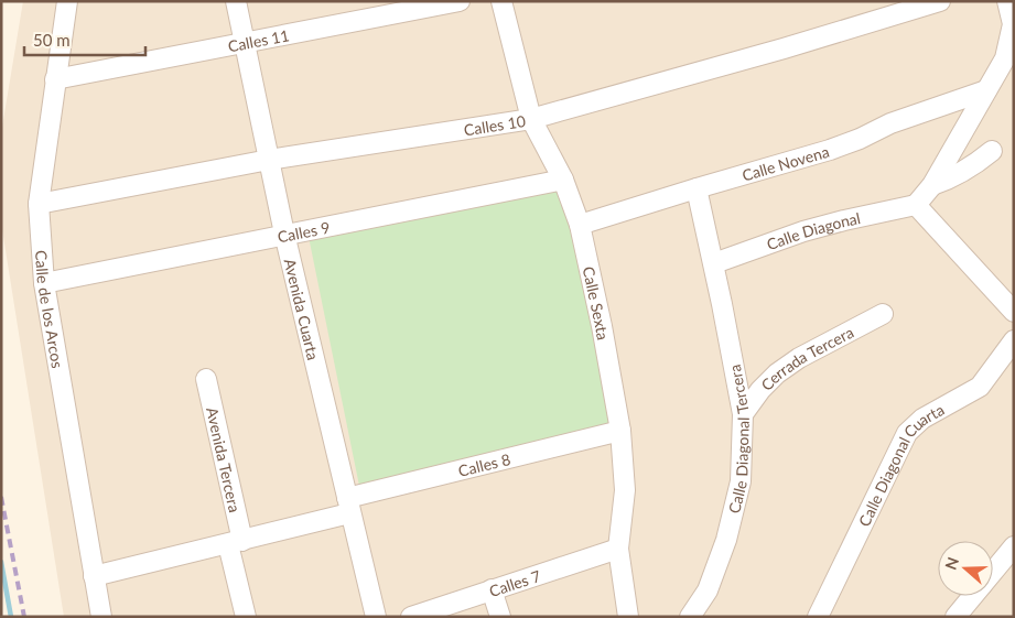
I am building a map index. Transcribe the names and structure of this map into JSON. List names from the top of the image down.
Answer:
{
  "streets": {
    "street": [
      "Calles 11",
      "Calles 10",
      "Calle Novena",
      "Calles 9",
      "Calle Diagonal",
      "Calle Sexta",
      "Calle de los Arcos",
      "Avenida Cuarta",
      "Cerrada Tercera",
      "Calle Diagonal Tercera",
      "Avenida Tercera",
      "Calles 8",
      "Calle Diagonal Cuarta",
      "Calles 7"
    ]
  },
  "crossings": [
    ["Calles 11", "Calle de los Arcos"],
    ["Calles 11", "Avenida Cuarta"],
    ["Calles 10", "Calle Sexta"],
    ["Calles 10", "Calle de los Arcos"],
    ["Calles 10", "Avenida Cuarta"],
    ["Calle Novena", "Calle Sexta"],
    ["Calle Novena", "Calle Diagonal Tercera"],
    ["Calles 9", "Calle Sexta"],
    ["Calles 9", "Calle de los Arcos"],
    ["Calles 9", "Avenida Cuarta"],
    ["Calle Diagonal", "Calle Diagonal Tercera"],
    ["Calle Sexta", "Calles 8"],
    ["Calle Sexta", "Calles 7"],
    ["Calle de los Arcos", "Calles 8"],
    ["Avenida Cuarta", "Calles 8"],
    ["Cerrada Tercera", "Calle Diagonal Tercera"],
    ["Avenida Tercera", "Calles 8"]
  ],
  "scale_bar": "50 m",
  "north": "left"
}
